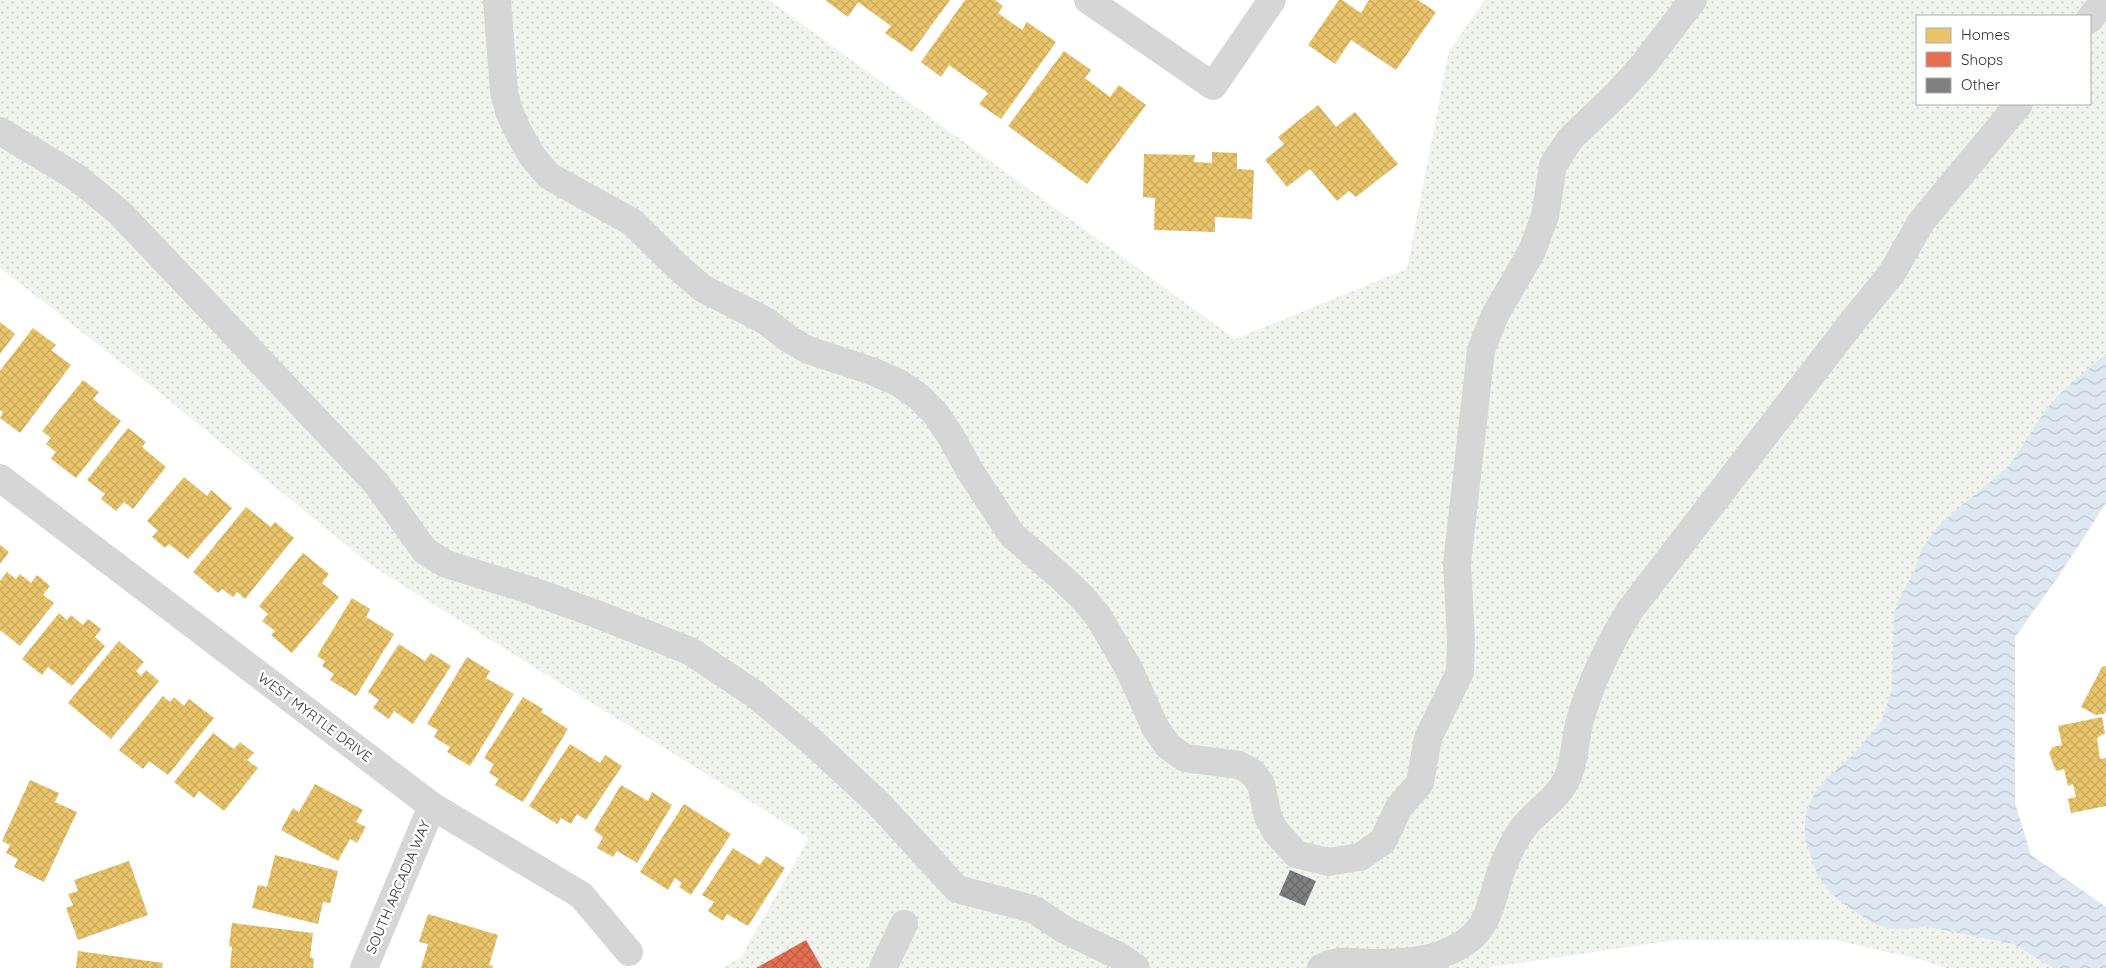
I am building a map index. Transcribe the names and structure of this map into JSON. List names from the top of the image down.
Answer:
{
  "streets": {
    "street": ["WEST MYRTLE DRIVE", "SOUTH ARCADIA WAY"]
  },
  "crossings": [
    ["WEST MYRTLE DRIVE", "SOUTH ARCADIA WAY"]
  ],
  "legend": ["Homes", "Shops", "Other"]
}
